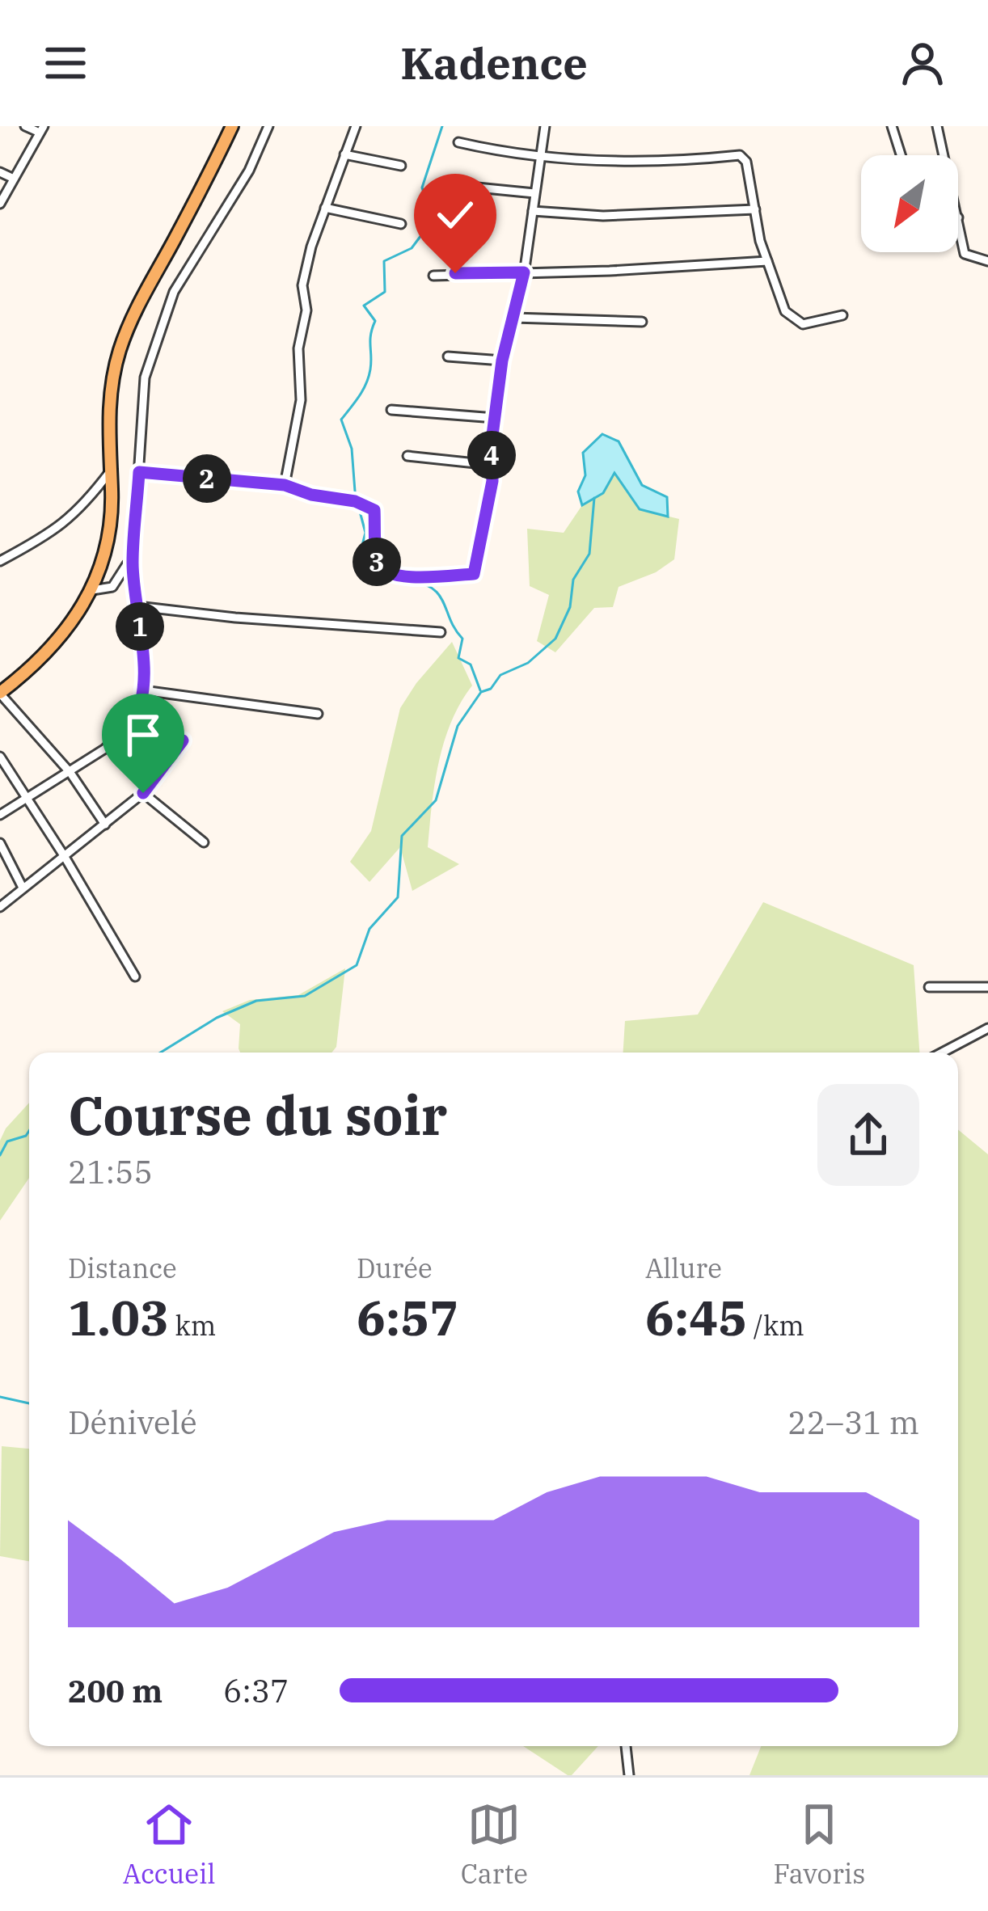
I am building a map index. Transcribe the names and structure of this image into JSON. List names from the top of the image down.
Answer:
{
  "north": "bottom left",
  "page": {
    "header": "Kadence",
    "pins": [
      "4",
      "2",
      "3",
      "1"
    ],
    "heading": ["Course du soir", "21:55"],
    "stats": [
      ["Distance", "1.03 km"],
      ["Durée", "6:57"],
      ["Allure", "6:45 /km"]
    ],
    "chart": ["Dénivelé", "22–31 m"],
    "list": [
      {
        "name": "200 m",
        "note": "6:37"
      }
    ],
    "tabs": ["Accueil", "Carte", "Favoris"]
  }
}
